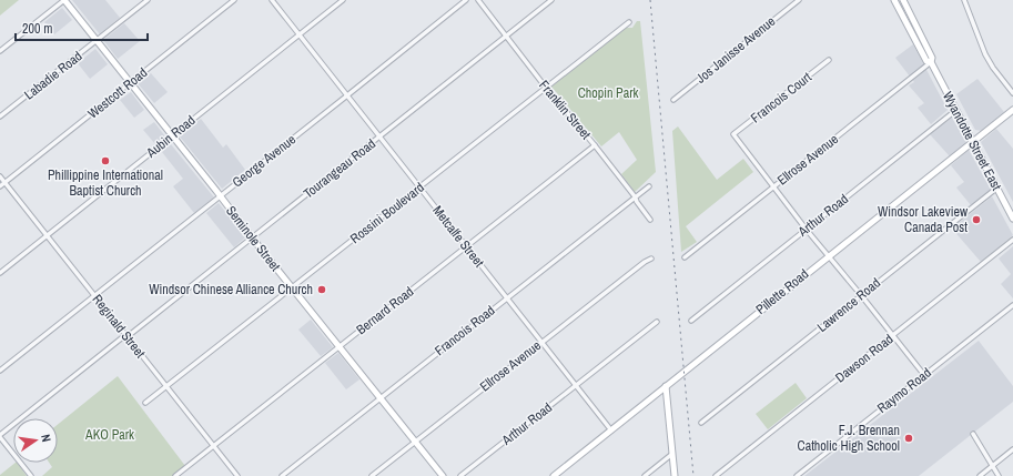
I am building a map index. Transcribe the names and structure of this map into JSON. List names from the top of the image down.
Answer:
{
  "streets": {
    "street": [
      "Jos Janisse Avenue",
      "Labadie Road",
      "Westcott Road",
      "Francois Court",
      "Franklin Street",
      "Aubin Road",
      "Wyandotte Street East",
      "Ellrose Avenue",
      "George Avenue",
      "Tourangeau Road",
      "Rossini Boulevard",
      "Arthur Road",
      "Metcalfe Street",
      "Seminole Street",
      "Pillette Road",
      "Lawrence Road",
      "Bernard Road",
      "Reginald Street",
      "Francois Road",
      "Dawson Road",
      "Raymo Road"
    ]
  },
  "crossings": [
    ["Labadie Road", "Seminole Street"],
    ["Westcott Road", "Seminole Street"],
    ["Westcott Road", "Reginald Street"],
    ["Francois Court", "Ellrose Avenue"],
    ["Franklin Street", "Tourangeau Road"],
    ["Franklin Street", "Rossini Boulevard"],
    ["Franklin Street", "Bernard Road"],
    ["Franklin Street", "Francois Road"],
    ["Aubin Road", "Metcalfe Street"],
    ["Aubin Road", "Seminole Street"],
    ["Aubin Road", "Reginald Street"],
    ["Wyandotte Street East", "Ellrose Avenue"],
    ["Wyandotte Street East", "Arthur Road"],
    ["Wyandotte Street East", "Pillette Road"],
    ["Wyandotte Street East", "Lawrence Road"],
    ["Ellrose Avenue", "Metcalfe Street"],
    ["Ellrose Avenue", "Seminole Street"],
    ["George Avenue", "Metcalfe Street"],
    ["George Avenue", "Seminole Street"],
    ["George Avenue", "Reginald Street"],
    ["Tourangeau Road", "Metcalfe Street"],
    ["Tourangeau Road", "Seminole Street"],
    ["Tourangeau Road", "Reginald Street"],
    ["Rossini Boulevard", "Metcalfe Street"],
    ["Rossini Boulevard", "Seminole Street"],
    ["Rossini Boulevard", "Reginald Street"],
    ["Arthur Road", "Metcalfe Street"],
    ["Metcalfe Street", "Pillette Road"],
    ["Metcalfe Street", "Bernard Road"],
    ["Metcalfe Street", "Francois Road"],
    ["Seminole Street", "Bernard Road"],
    ["Seminole Street", "Francois Road"],
    ["Bernard Road", "Reginald Street"]
  ],
  "parks": ["Chopin Park", "AKO Park"],
  "places": [
    "Phillippine International Baptist Church",
    "Windsor Lakeview Canada Post",
    "Windsor Chinese Alliance Church",
    "F.J. Brennan Catholic High School"
  ],
  "scale_bar": "200 m",
  "north": "right"
}
